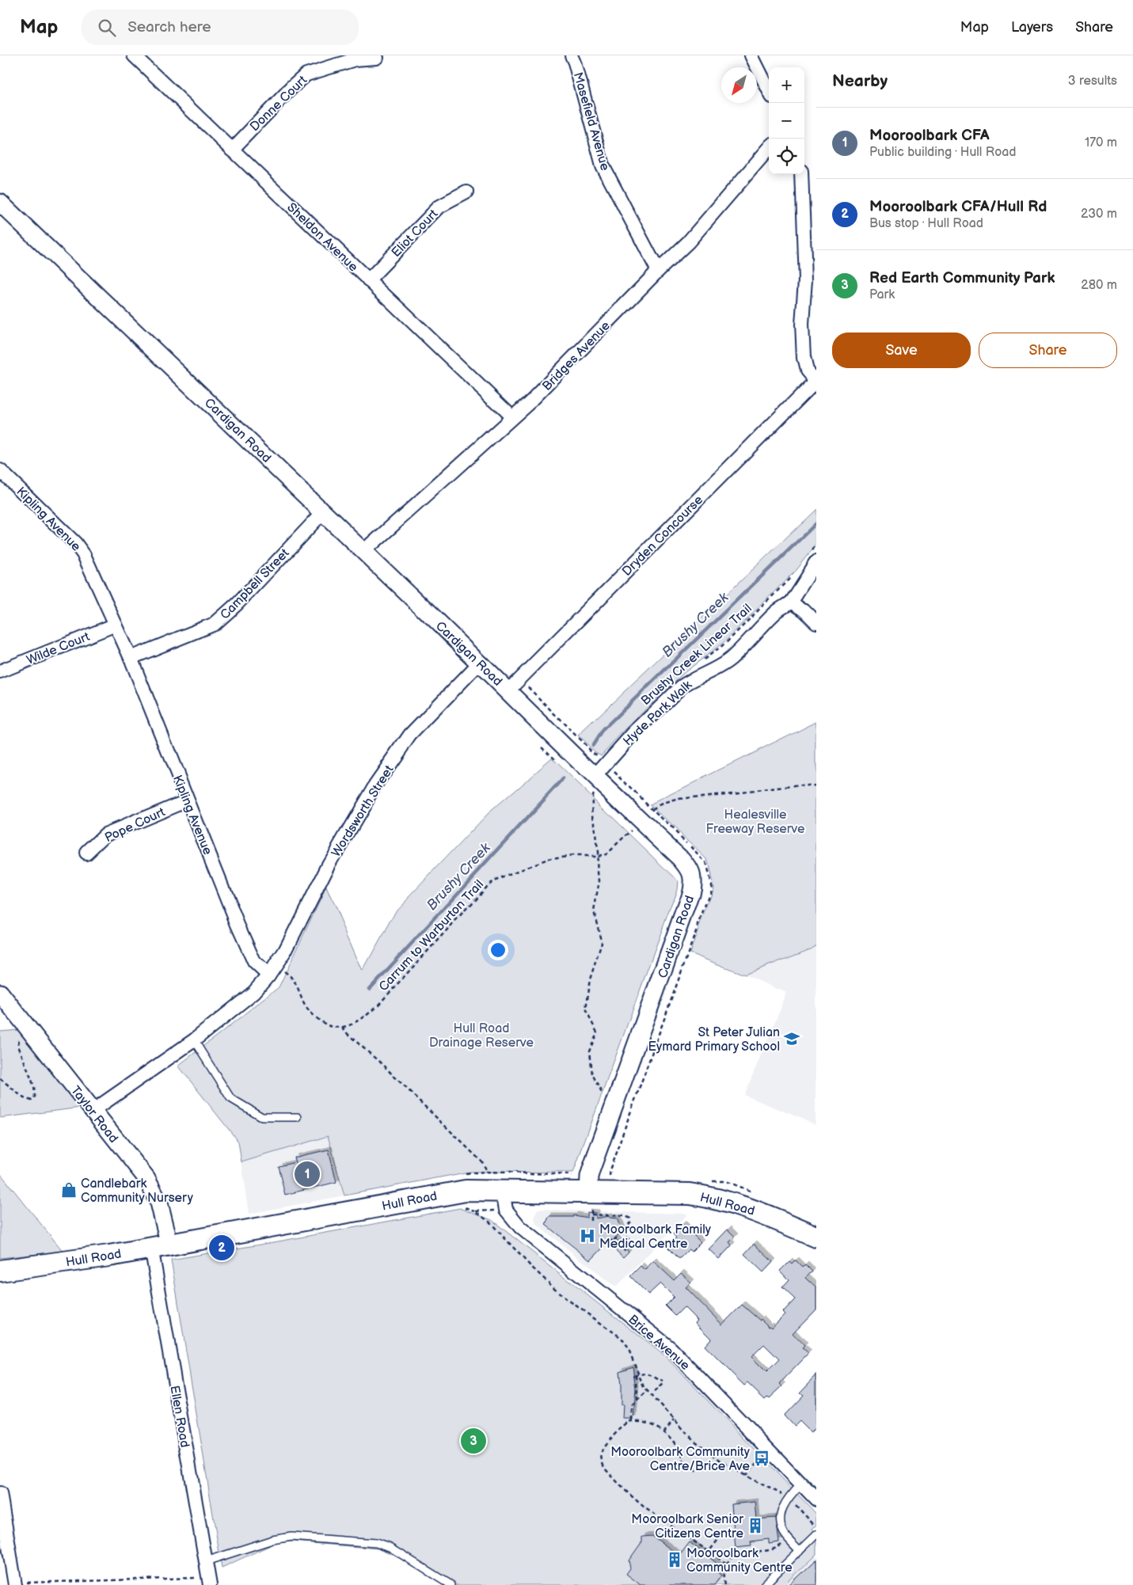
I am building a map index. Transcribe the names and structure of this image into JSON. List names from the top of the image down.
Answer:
{
  "streets": {
    "main road": ["Hull Road"],
    "street": [
      "Donne Court",
      "Masefield Avenue",
      "Eliot Court",
      "Sheldon Avenue",
      "Bridges Avenue",
      "Cardigan Road",
      "Kipling Avenue",
      "Dryden Concourse",
      "Campbell Street",
      "Wilde Court",
      "Hyde Park Walk",
      "Wordsworth Street",
      "Pope Court",
      "Taylor Road",
      "Brice Avenue",
      "Ellen Road"
    ],
    "path": ["Brushy Creek Linear Trail", "Carrum to Warburton Trail"]
  },
  "crossings": [
    ["Donne Court", "Sheldon Avenue"],
    ["Masefield Avenue", "Bridges Avenue"],
    ["Eliot Court", "Sheldon Avenue"],
    ["Sheldon Avenue", "Bridges Avenue"],
    ["Bridges Avenue", "Cardigan Road"],
    ["Cardigan Road", "Dryden Concourse"],
    ["Cardigan Road", "Campbell Street"],
    ["Cardigan Road", "Hyde Park Walk"],
    ["Cardigan Road", "Wordsworth Street"],
    ["Cardigan Road", "Carrum to Warburton Trail"],
    ["Cardigan Road", "Hull Road"],
    ["Kipling Avenue", "Campbell Street"],
    ["Kipling Avenue", "Wilde Court"],
    ["Kipling Avenue", "Wordsworth Street"],
    ["Kipling Avenue", "Pope Court"],
    ["Taylor Road", "Hull Road"],
    ["Taylor Road", "Ellen Road"],
    ["Hull Road", "Brice Avenue"],
    ["Hull Road", "Ellen Road"]
  ],
  "water": ["Brushy Creek"],
  "parks": ["Healesville Freeway Reserve", "Hull Road Drainage Reserve"],
  "places": {
    "school or university": ["St Peter Julian Eymard Primary School"],
    "shop": ["Candlebark Community Nursery"],
    "hospital": ["Mooroolbark Family Medical Centre"],
    "bus stop": ["Mooroolbark Community Centre/Brice Ave"],
    "building": ["Mooroolbark Senior Citizens Centre", "Mooroolbark Community Centre"]
  },
  "north": "bottom left",
  "page": {
    "header": "Map",
    "search": "Search here",
    "nav": ["Map", "Layers", "Share"],
    "heading": ["Nearby", "3 results"],
    "map_buttons": ["+", "−"],
    "list": [
      {
        "mark": "1",
        "name": "Mooroolbark CFA",
        "note": "Public building · Hull Road",
        "value": "170 m"
      },
      {
        "mark": "2",
        "name": "Mooroolbark CFA/Hull Rd",
        "note": "Bus stop · Hull Road",
        "value": "230 m"
      },
      {
        "mark": "3",
        "name": "Red Earth Community Park",
        "note": "Park",
        "value": "280 m"
      }
    ],
    "buttons": ["Save", "Share"],
    "pins": ["1", "2", "3"]
  }
}
